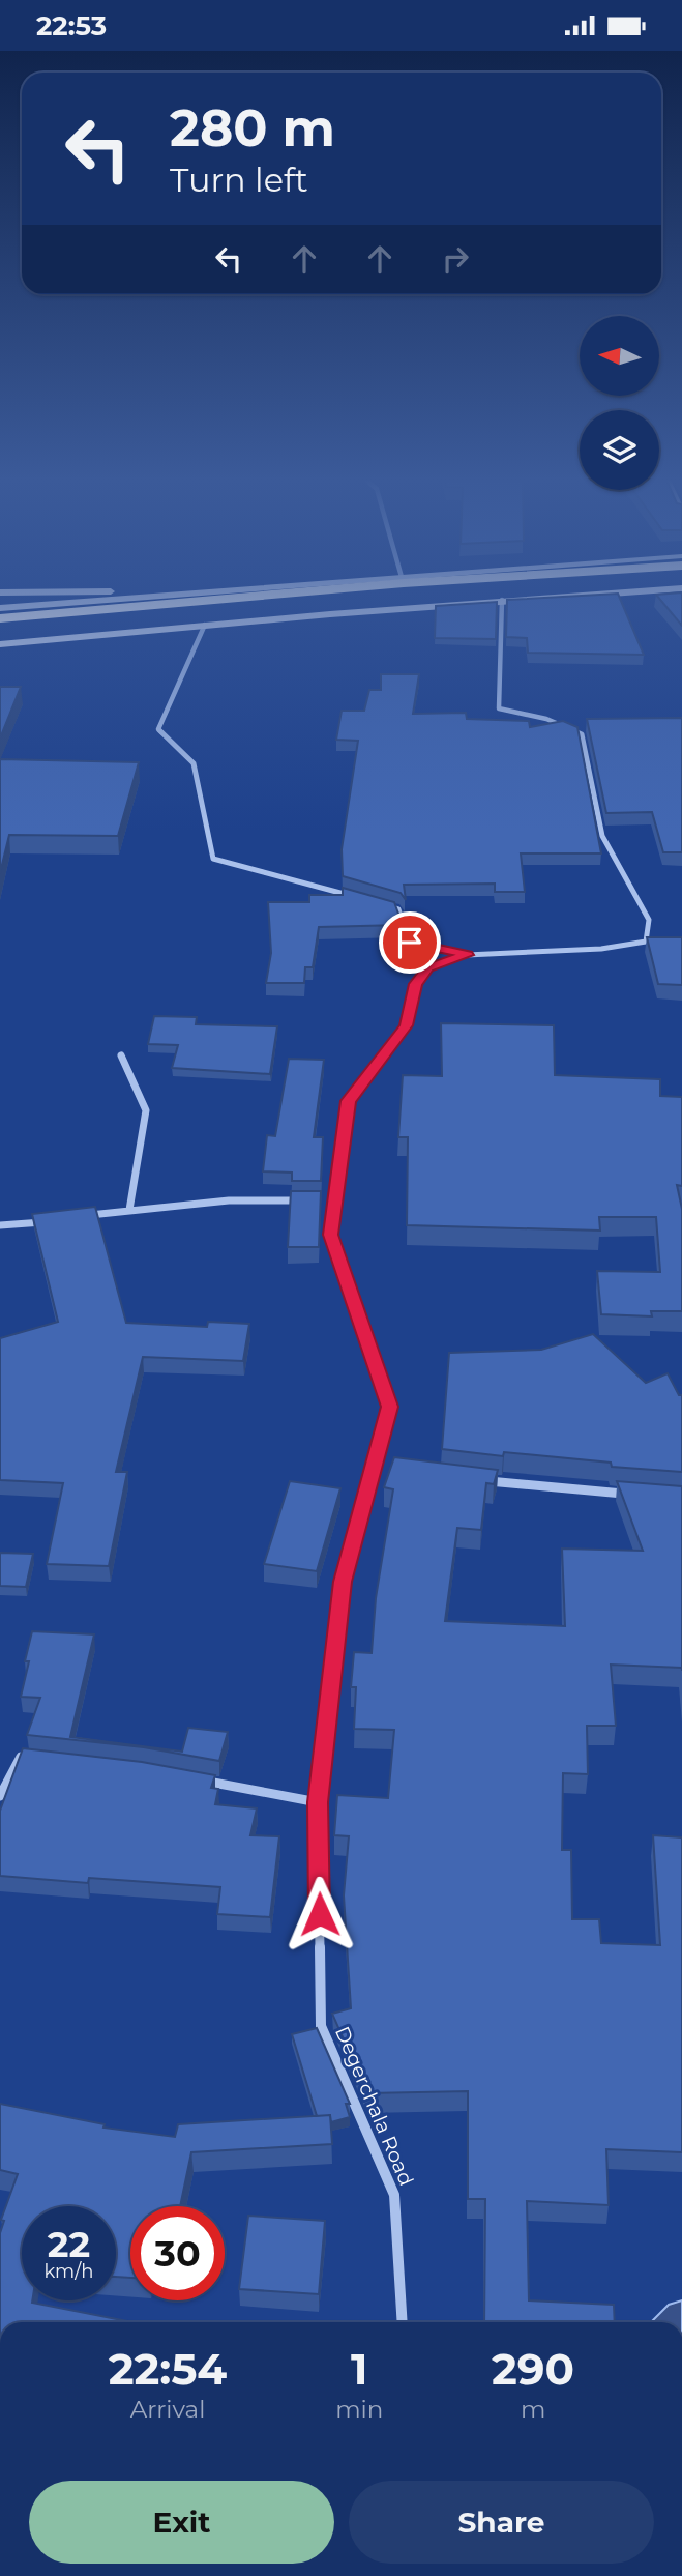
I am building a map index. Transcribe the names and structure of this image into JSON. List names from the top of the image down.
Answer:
{
  "streets": {
    "street": ["Degerchala Road"]
  },
  "north": "left",
  "page": {
    "status": "22:53",
    "turn": ["280 m", "Turn left"],
    "speed": "22 km/h",
    "limit": "30",
    "eta": [
      "22:54",
      "Arrival",
      "1",
      "min",
      "290",
      "m"
    ],
    "buttons": ["Exit", "Share"]
  }
}
